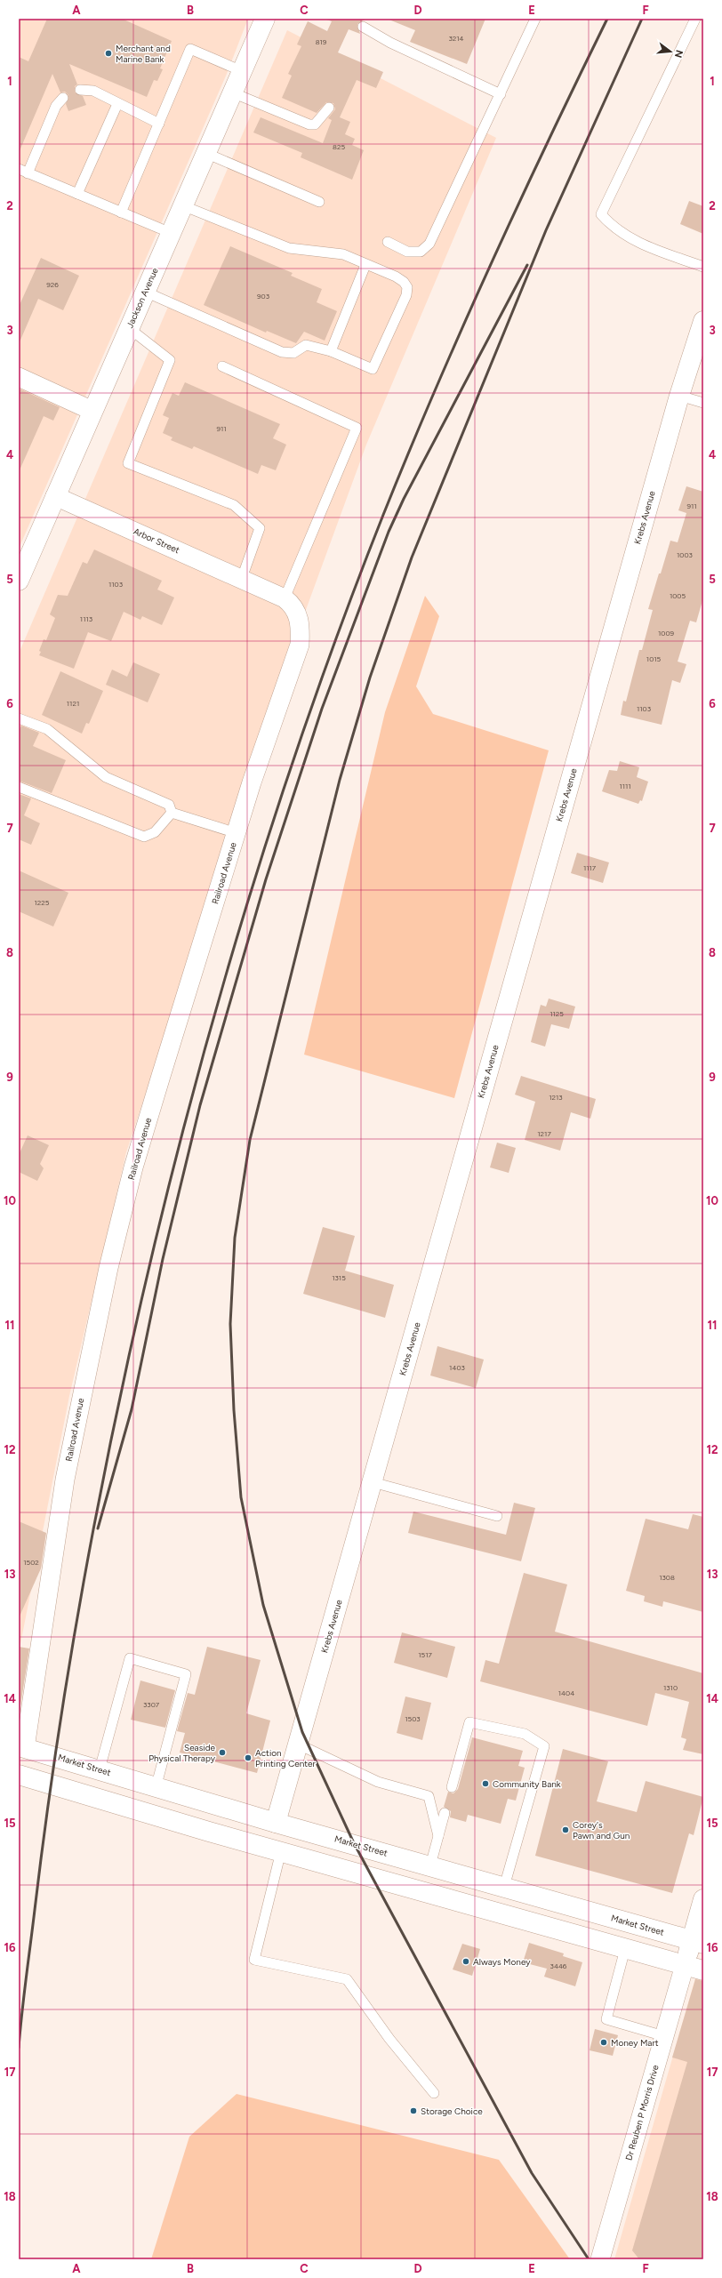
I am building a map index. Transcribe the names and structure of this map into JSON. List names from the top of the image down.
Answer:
{
  "streets": {
    "street": [
      "Jackson Avenue",
      "Krebs Avenue",
      "Arbor Street",
      "Railroad Avenue",
      "Market Street",
      "Dr Reuben P Morris Drive"
    ]
  },
  "crossings": [
    ["Jackson Avenue", "Arbor Street"],
    ["Krebs Avenue", "Market Street"],
    ["Arbor Street", "Railroad Avenue"],
    ["Railroad Avenue", "Market Street"]
  ],
  "places": [
    "Merchant and Marine Bank",
    "Seaside Physical Therapy",
    "Action Printing Center",
    "Community Bank",
    "Corey's Pawn and Gun",
    "Always Money",
    "Money Mart",
    "Storage Choice"
  ],
  "house_numbers": [
    "3214",
    "819",
    "825",
    "926",
    "903",
    "911",
    "911",
    "1003",
    "1103",
    "1005",
    "1113",
    "1009",
    "1015",
    "1121",
    "1103",
    "1111",
    "1117",
    "1225",
    "1125",
    "1213",
    "1217",
    "1315",
    "1403",
    "1502",
    "1308",
    "1517",
    "1310",
    "1404",
    "3307",
    "1503",
    "3446"
  ],
  "north": "right",
  "grid": {
    "columns": [
      "A",
      "B",
      "C",
      "D",
      "E",
      "F"
    ],
    "rows": [
      "1",
      "2",
      "3",
      "4",
      "5",
      "6",
      "7",
      "8",
      "9",
      "10",
      "11",
      "12",
      "13",
      "14",
      "15",
      "16",
      "17",
      "18"
    ]
  }
}
